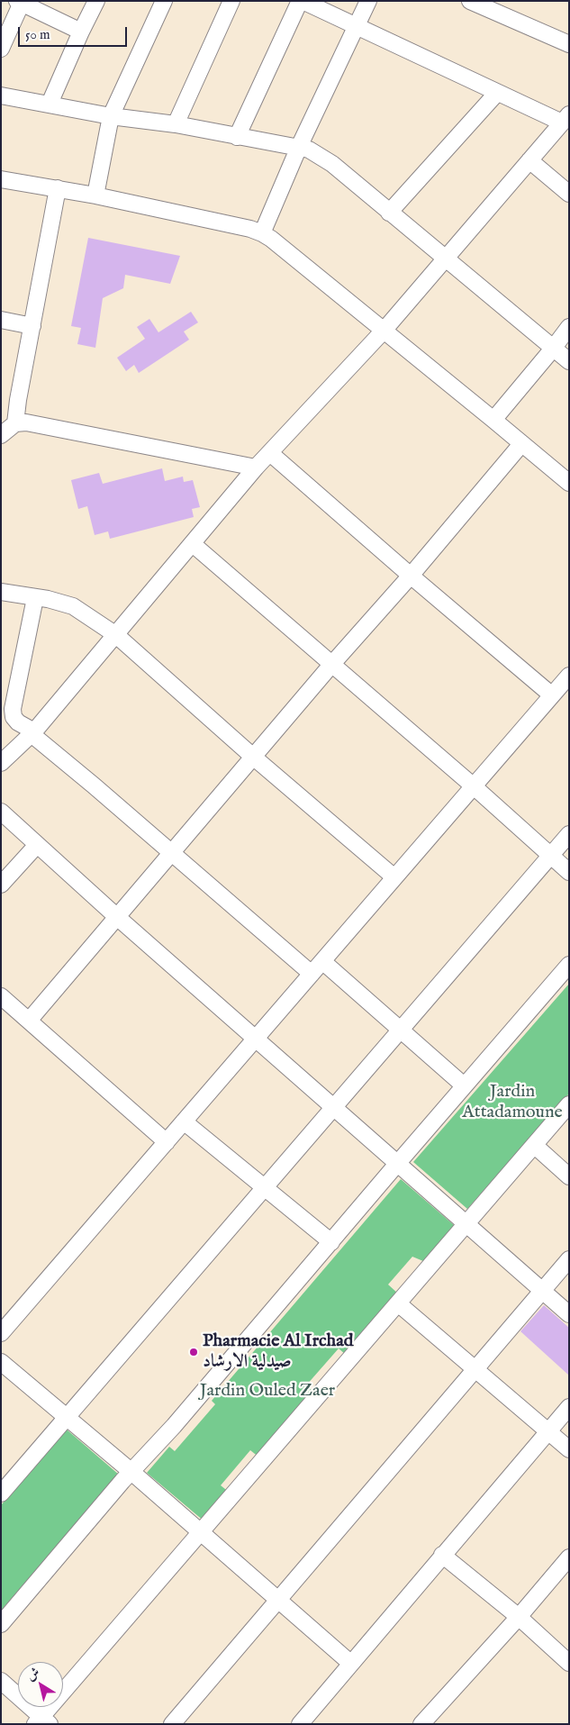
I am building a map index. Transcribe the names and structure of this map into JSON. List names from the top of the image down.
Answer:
{
  "parks": ["Jardin Attadamoune", "Jardin Ouled Zaer"],
  "places": ["Pharmacie Al Irchad صيدلية الارشاد"],
  "scale_bar": "50 m",
  "north": "top left"
}
